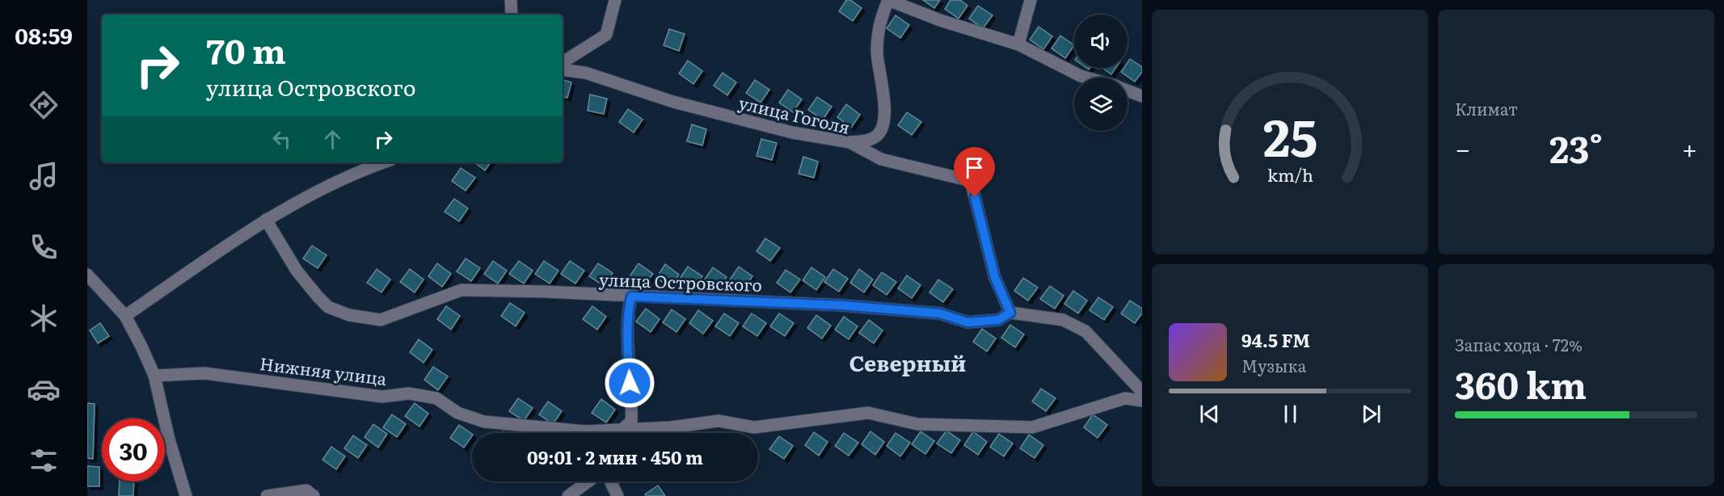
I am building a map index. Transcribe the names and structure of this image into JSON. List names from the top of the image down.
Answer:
{
  "streets": {
    "street": ["улица Гоголя", "улица Островского", "Нижняя улица"]
  },
  "crossings": [
    ["улица Гоголя", "улица Островского"]
  ],
  "districts": ["Северный"],
  "page": {
    "tabs": "08:59",
    "tile": [
      "Климат",
      ["Запас хода · 72%", "360 km"]
    ],
    "turn": ["70 m", "улица Островского"],
    "heat": ["−", "23°", "+"],
    "song": ["94.5 FM", "Музыка"],
    "limit": "30",
    "trip": "09:01 · 2 мин · 450 m",
    "gauge": ["25", "km/h"]
  }
}
